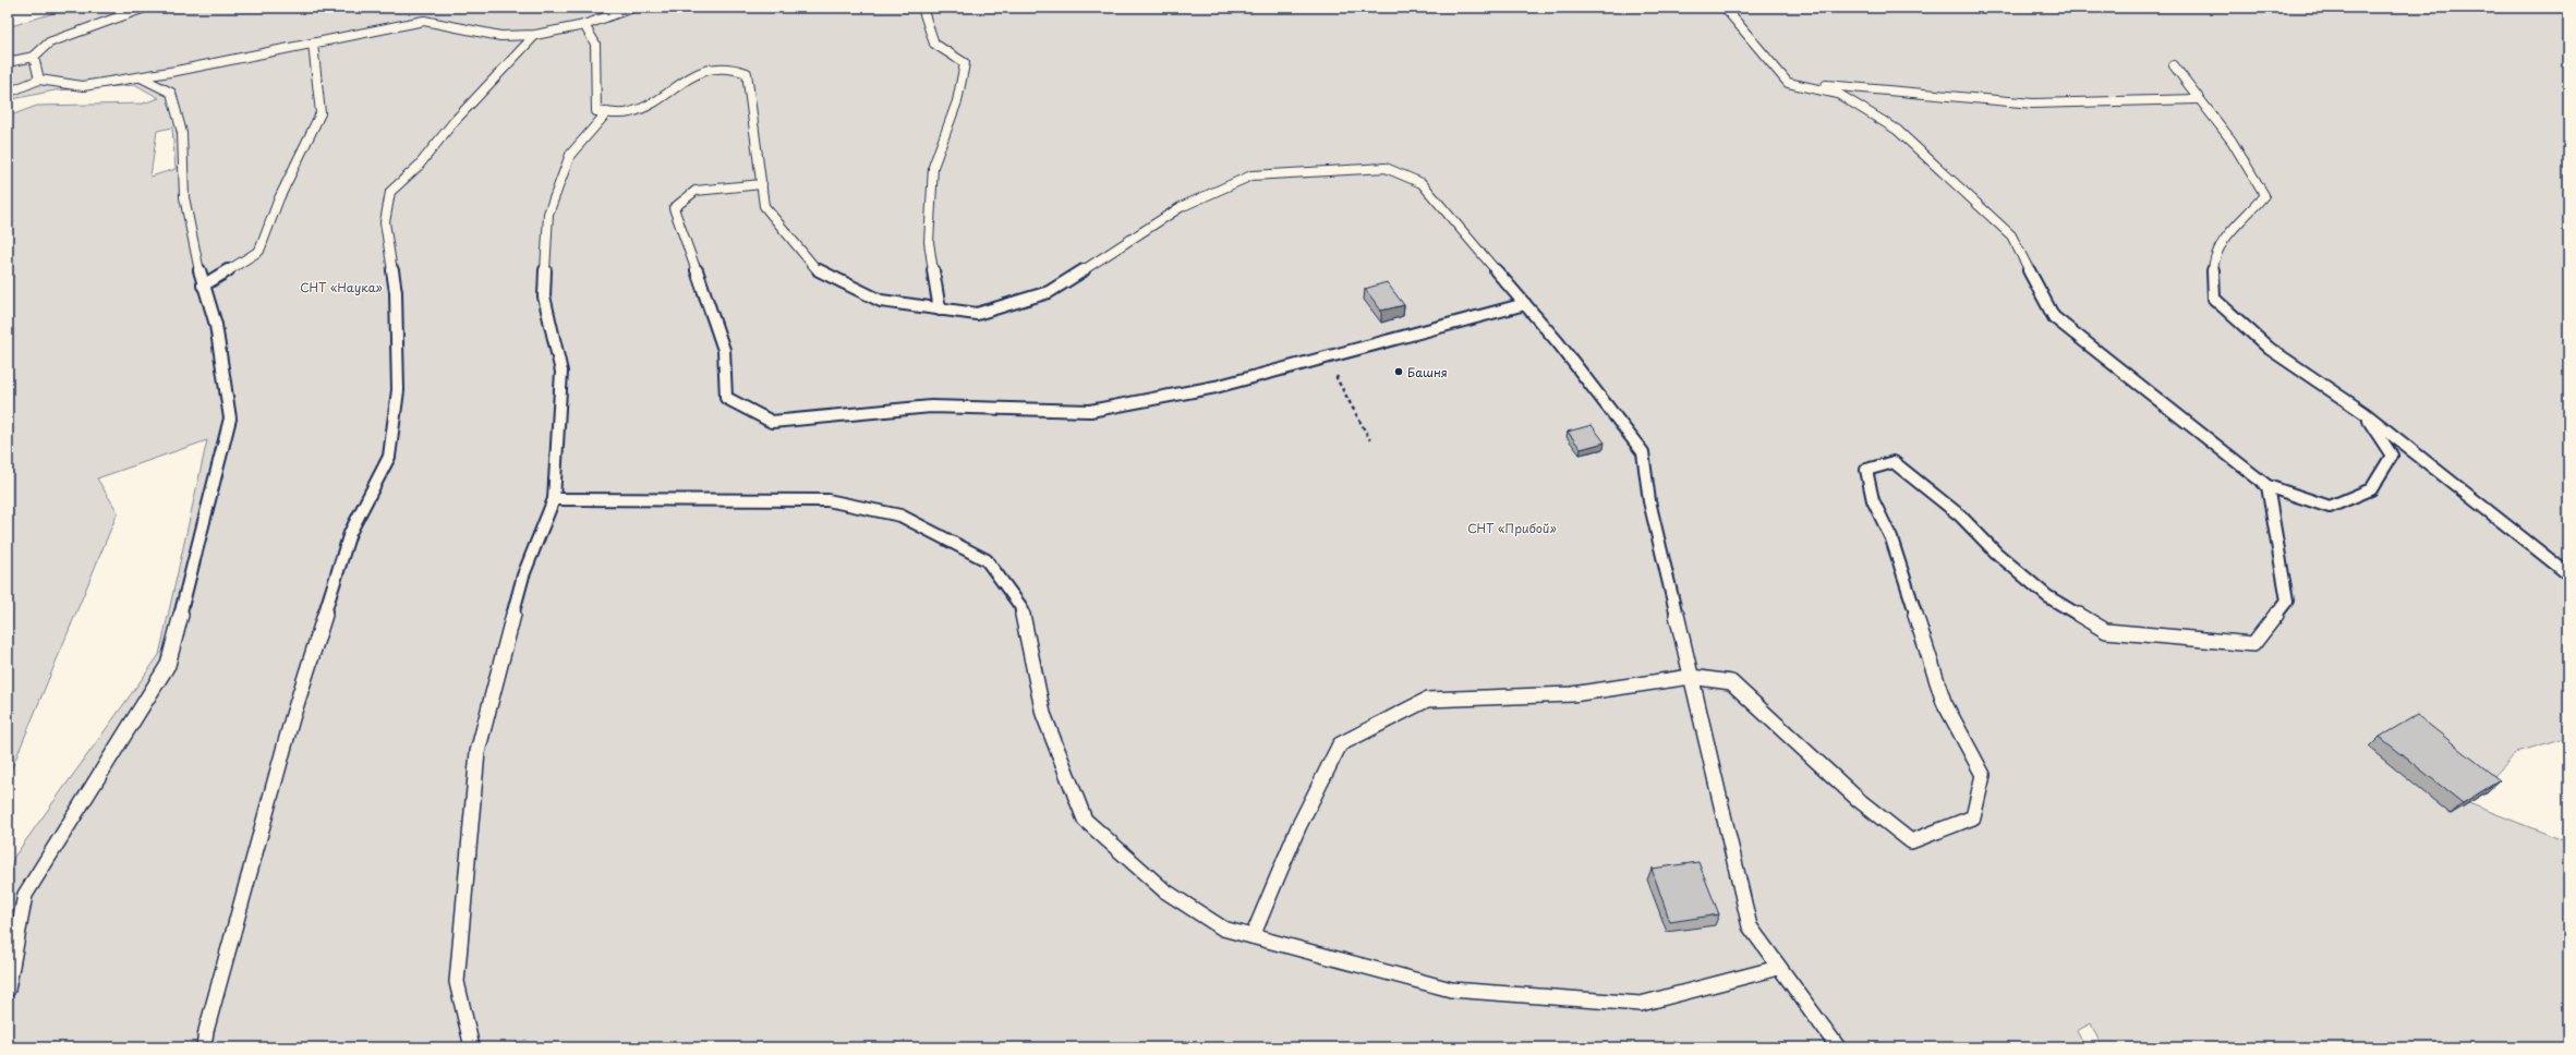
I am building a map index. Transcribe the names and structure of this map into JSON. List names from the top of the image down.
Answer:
{
  "parks": ["СНТ «Наука»", "СНТ «Прибой»"],
  "places": ["Башня"]
}
